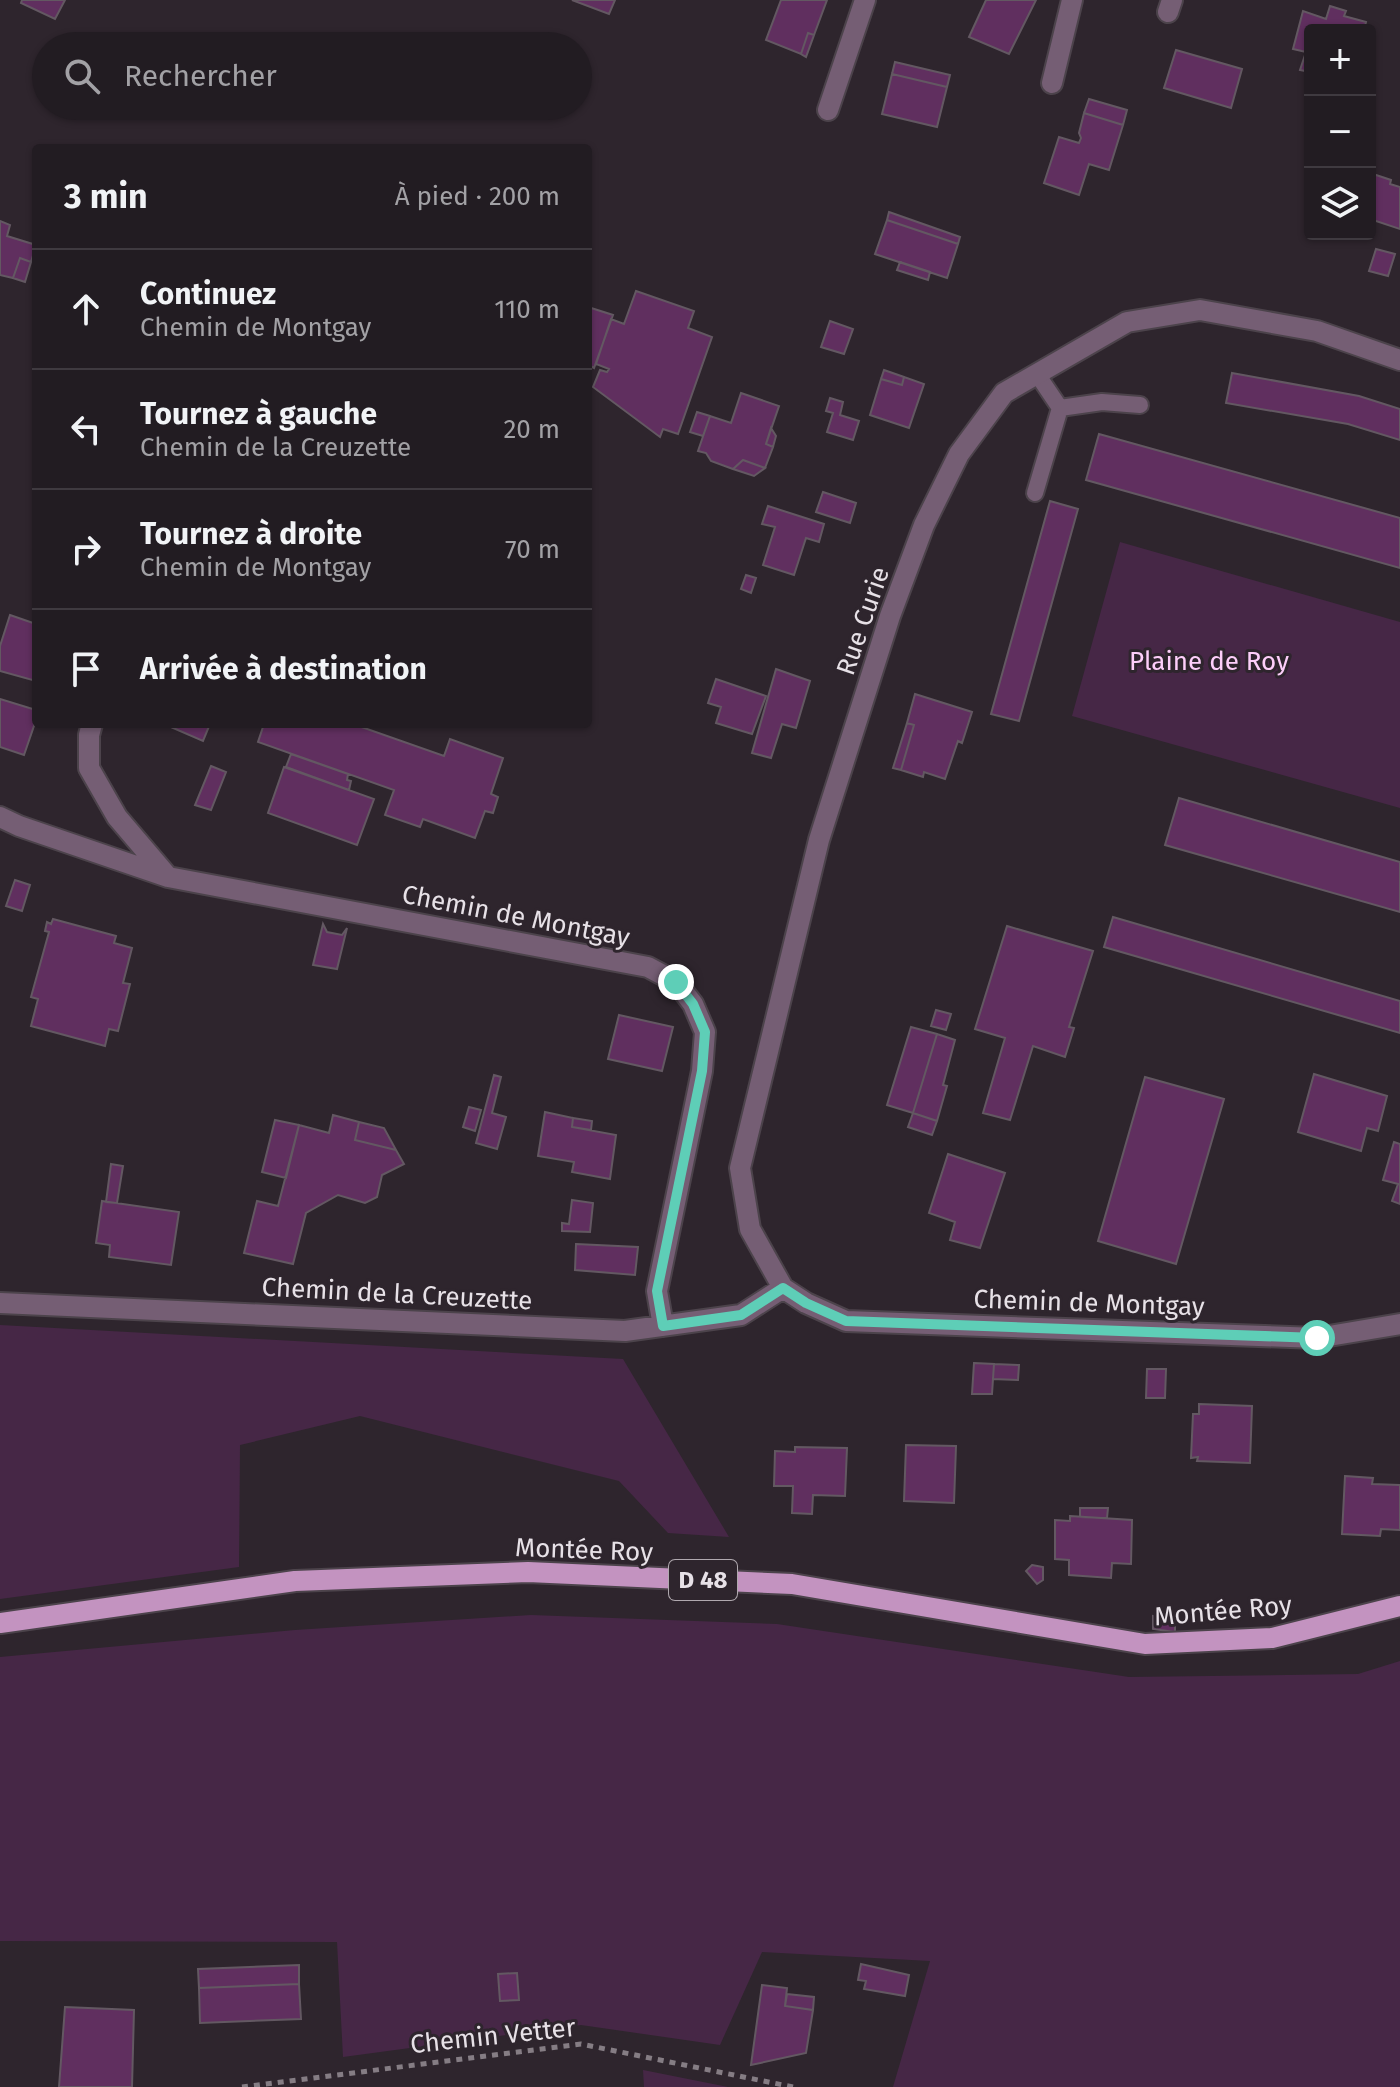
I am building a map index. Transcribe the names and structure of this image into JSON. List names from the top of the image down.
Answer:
{
  "streets": {
    "main road": ["Montée Roy", "D 48"],
    "street": ["Rue Curie", "Chemin de Montgay", "Chemin de la Creuzette"],
    "path": ["Chemin Vetter"]
  },
  "crossings": [
    ["Rue Curie", "Chemin de Montgay"],
    ["Rue Curie", "Chemin de la Creuzette"],
    ["Chemin de Montgay", "Chemin de la Creuzette"]
  ],
  "parks": ["Plaine de Roy"],
  "page": {
    "map_buttons": ["+", "−"],
    "search": "Rechercher",
    "heading": ["3 min", "À pied · 200 m"],
    "list": [
      ["Continuez", "Chemin de Montgay", "110 m"],
      ["Tournez à gauche", "Chemin de la Creuzette", "20 m"],
      ["Tournez à droite", "Chemin de Montgay", "70 m"],
      "Arrivée à destination"
    ]
  }
}
